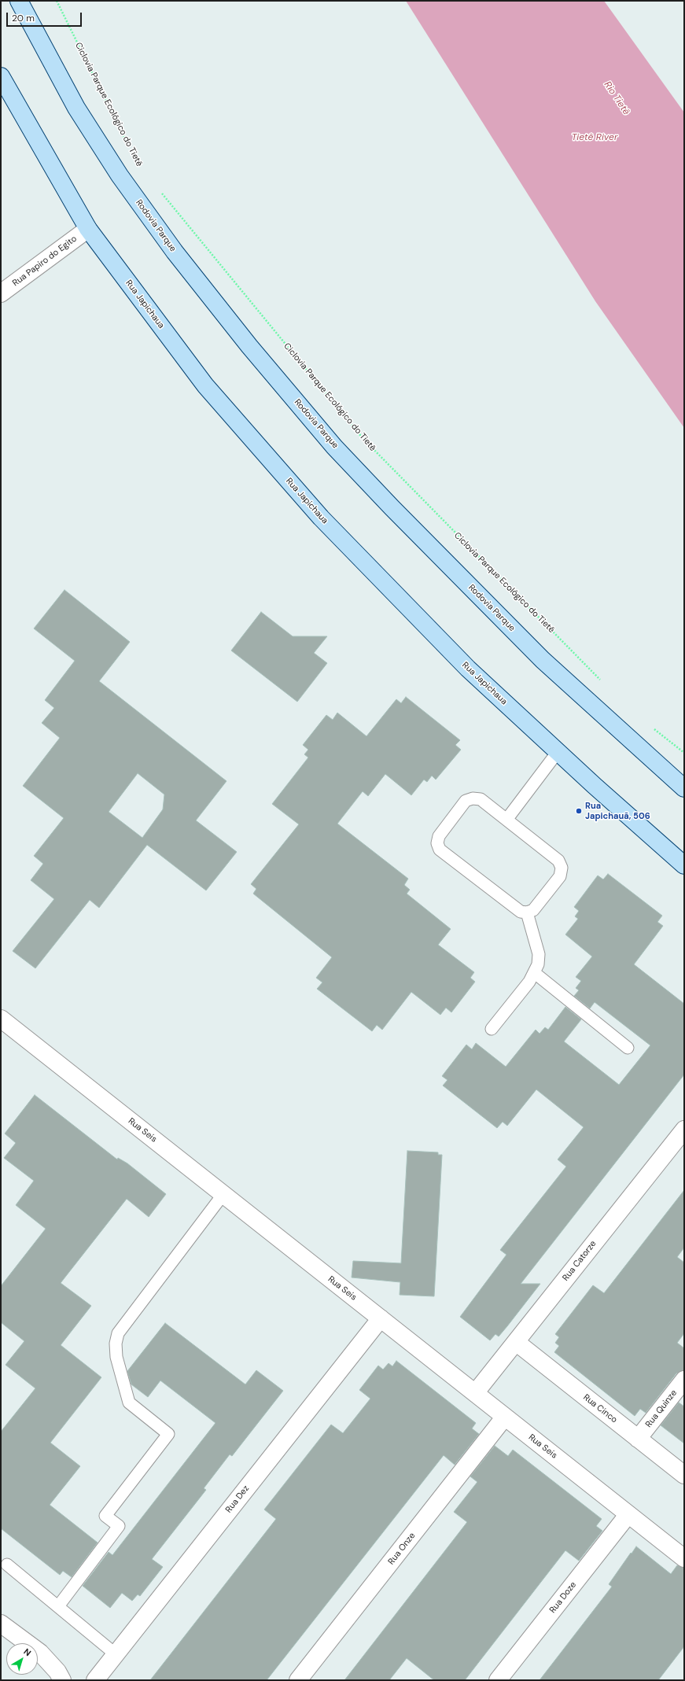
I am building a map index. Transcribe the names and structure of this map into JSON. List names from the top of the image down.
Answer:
{
  "streets": {
    "street": [
      "Rodovia Parque",
      "Rua Papiro do Egito",
      "Rua Japichaua",
      "Rua Seis",
      "Rua Catorze",
      "Rua Cinco",
      "Rua Quinze",
      "Rua Dez",
      "Rua Onze",
      "Rua Doze"
    ],
    "path": ["Ciclovia Parque Ecológico do Tietê"]
  },
  "crossings": [
    ["Rua Papiro do Egito", "Rua Japichaua"],
    ["Rua Seis", "Rua Catorze"],
    ["Rua Seis", "Rua Dez"],
    ["Rua Seis", "Rua Onze"],
    ["Rua Seis", "Rua Doze"],
    ["Rua Catorze", "Rua Cinco"],
    ["Rua Cinco", "Rua Quinze"]
  ],
  "water": ["Rio Tietê", "Tietê River"],
  "places": ["Rua Japichauã, 506"],
  "scale_bar": "20 m",
  "north": "top right"
}
